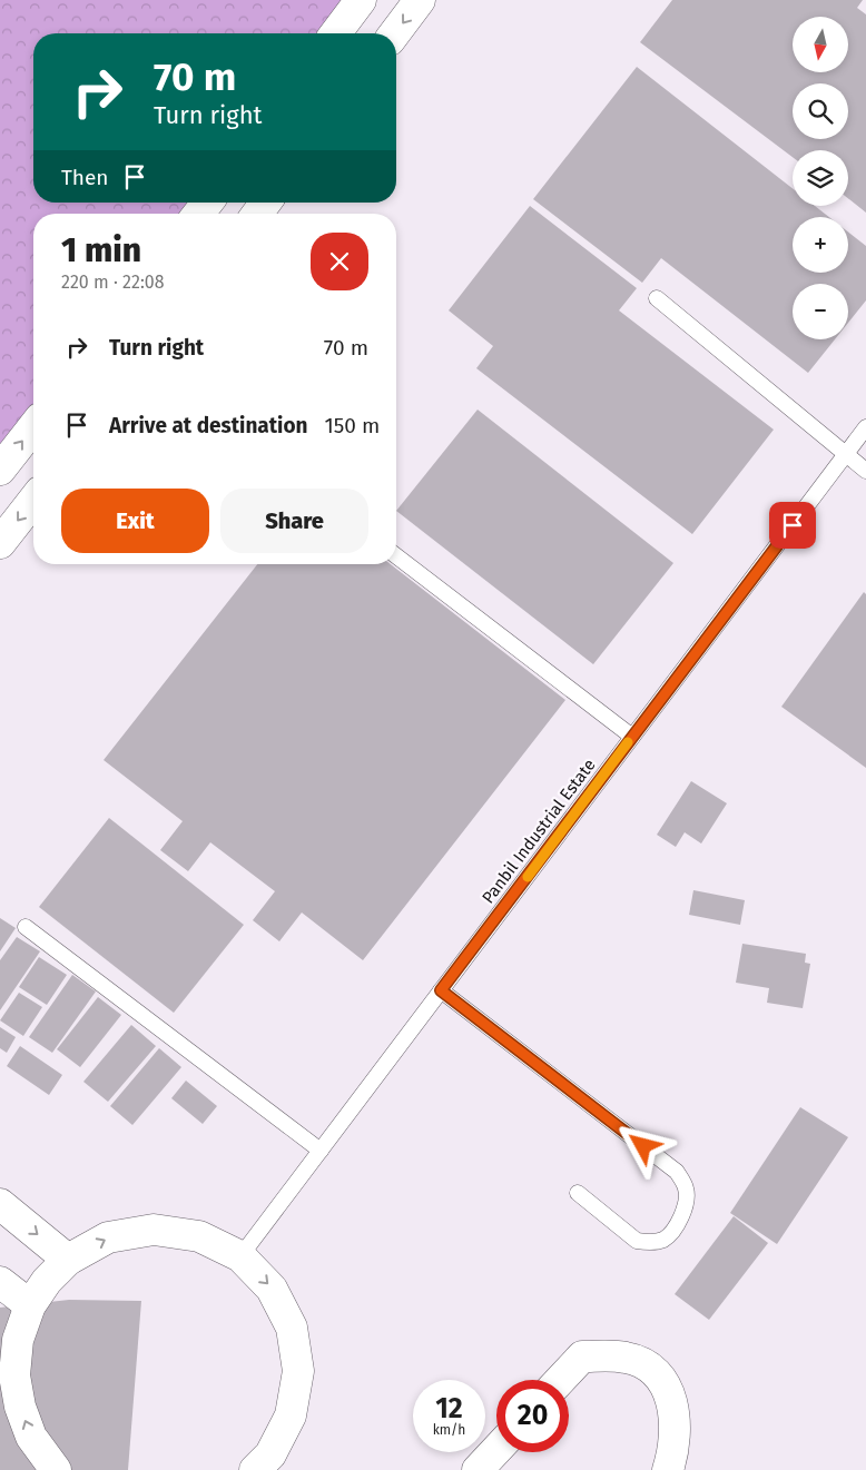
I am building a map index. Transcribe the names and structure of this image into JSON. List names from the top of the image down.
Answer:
{
  "streets": {
    "lane": ["Panbil Industrial Estate"]
  },
  "north": "bottom",
  "page": {
    "map_buttons": ["+", "−"],
    "turn": ["70 m", "Turn right"],
    "then": "Then",
    "heading": ["1 min", "220 m · 22:08"],
    "list": [
      {
        "name": "Turn right",
        "value": "70 m"
      },
      {
        "name": "Arrive at destination",
        "value": "150 m"
      }
    ],
    "buttons": ["Exit", "Share"],
    "speed": "12 km/h",
    "limit": "20"
  }
}
